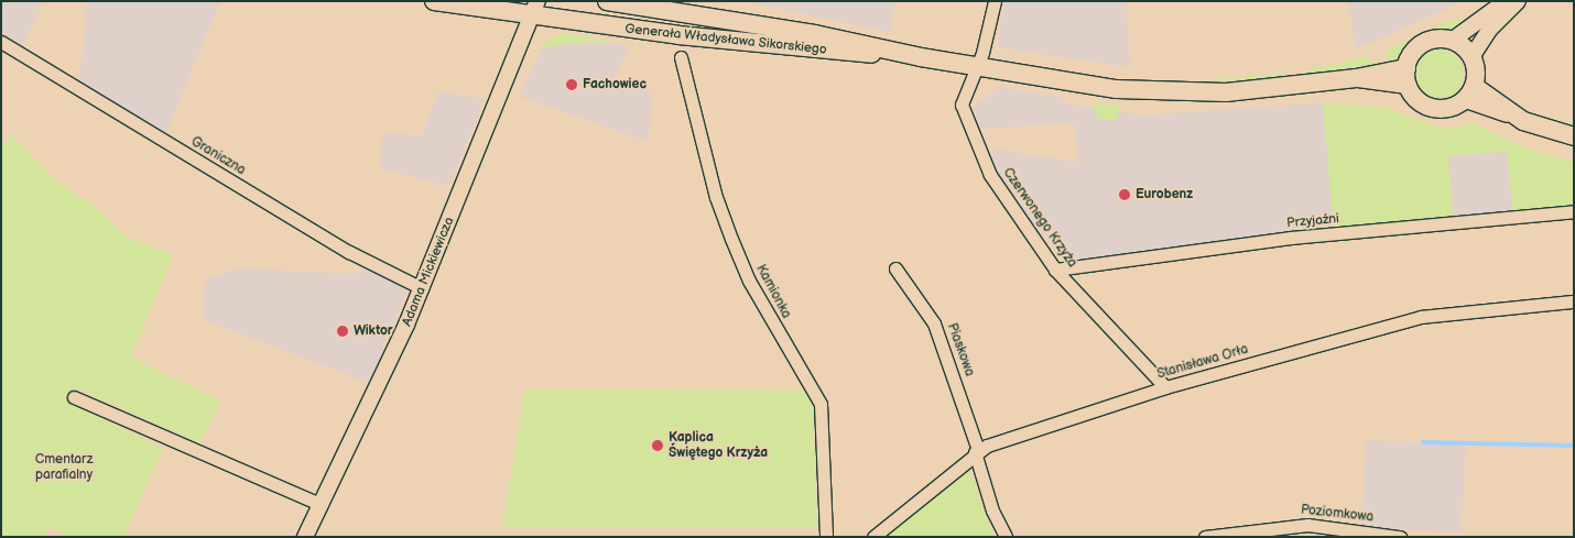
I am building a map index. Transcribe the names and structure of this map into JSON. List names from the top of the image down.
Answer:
{
  "streets": {
    "main road": ["Generała Władysława Sikorskiego"],
    "street": [
      "Graniczna",
      "Czerwonego Krzyża",
      "Przyjaźni",
      "Adama Mickiewicza",
      "Kamionka",
      "Piaskowa",
      "Stanisława Orła",
      "Poziomkowa"
    ]
  },
  "crossings": [
    ["Generała Władysława Sikorskiego", "Czerwonego Krzyża"],
    ["Generała Władysława Sikorskiego", "Adama Mickiewicza"],
    ["Graniczna", "Adama Mickiewicza"],
    ["Czerwonego Krzyża", "Przyjaźni"],
    ["Czerwonego Krzyża", "Stanisława Orła"],
    ["Piaskowa", "Stanisława Orła"]
  ],
  "parks": ["Cmentarz parafialny"],
  "places": [
    "Fachowiec",
    "Eurobenz",
    "Wiktor",
    "Kaplica Świętego Krzyża"
  ]
}
